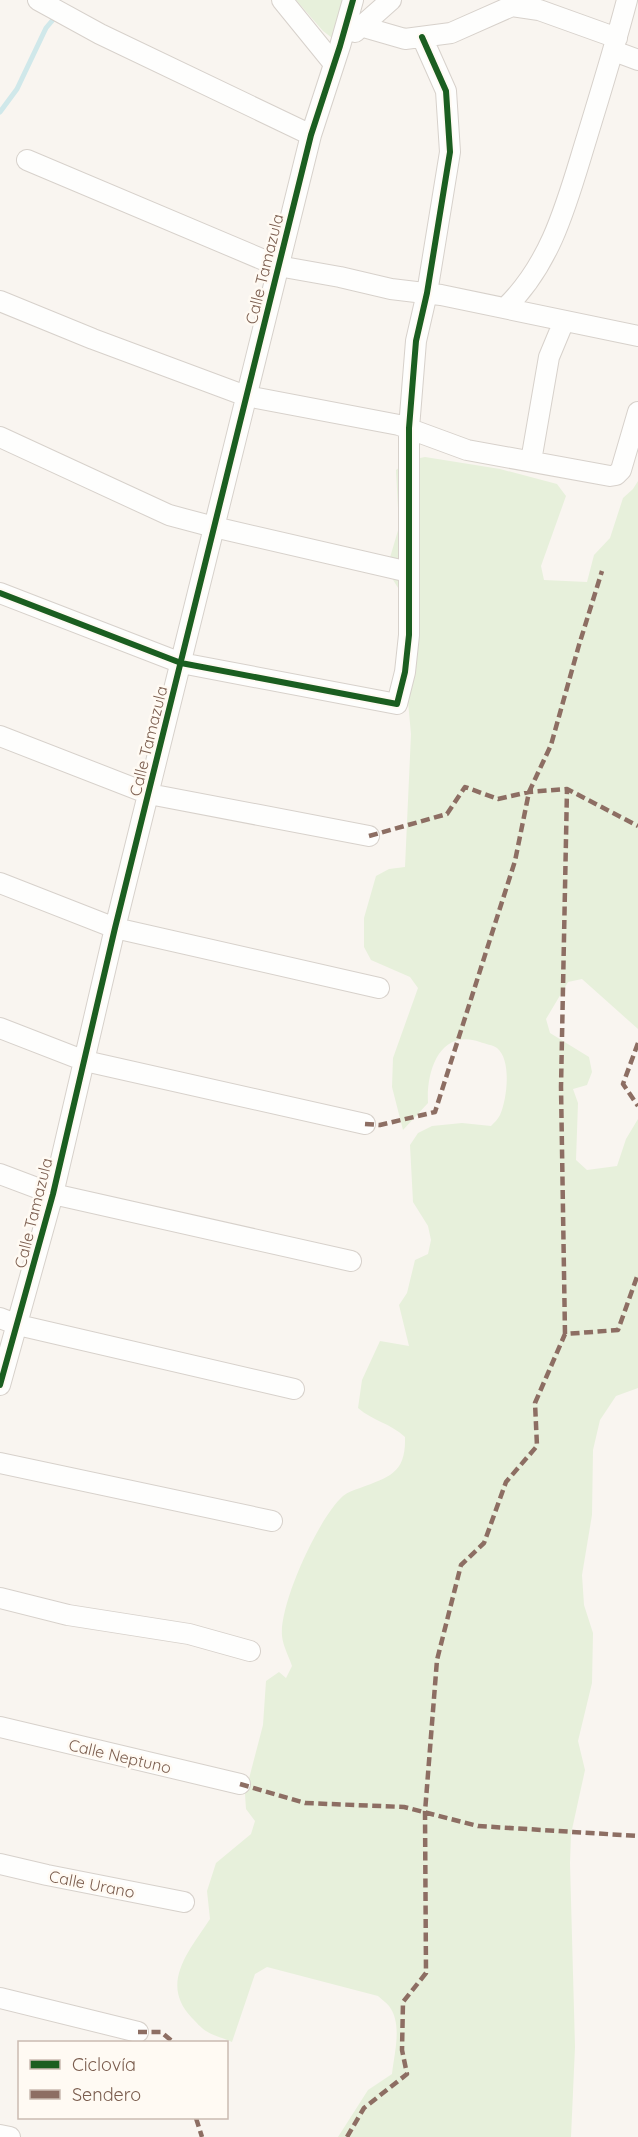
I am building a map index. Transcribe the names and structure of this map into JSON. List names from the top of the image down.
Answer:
{
  "streets": {
    "street": ["Calle Tamazula", "Calle Neptuno", "Calle Urano"]
  },
  "legend": ["Ciclovía", "Sendero"]
}
